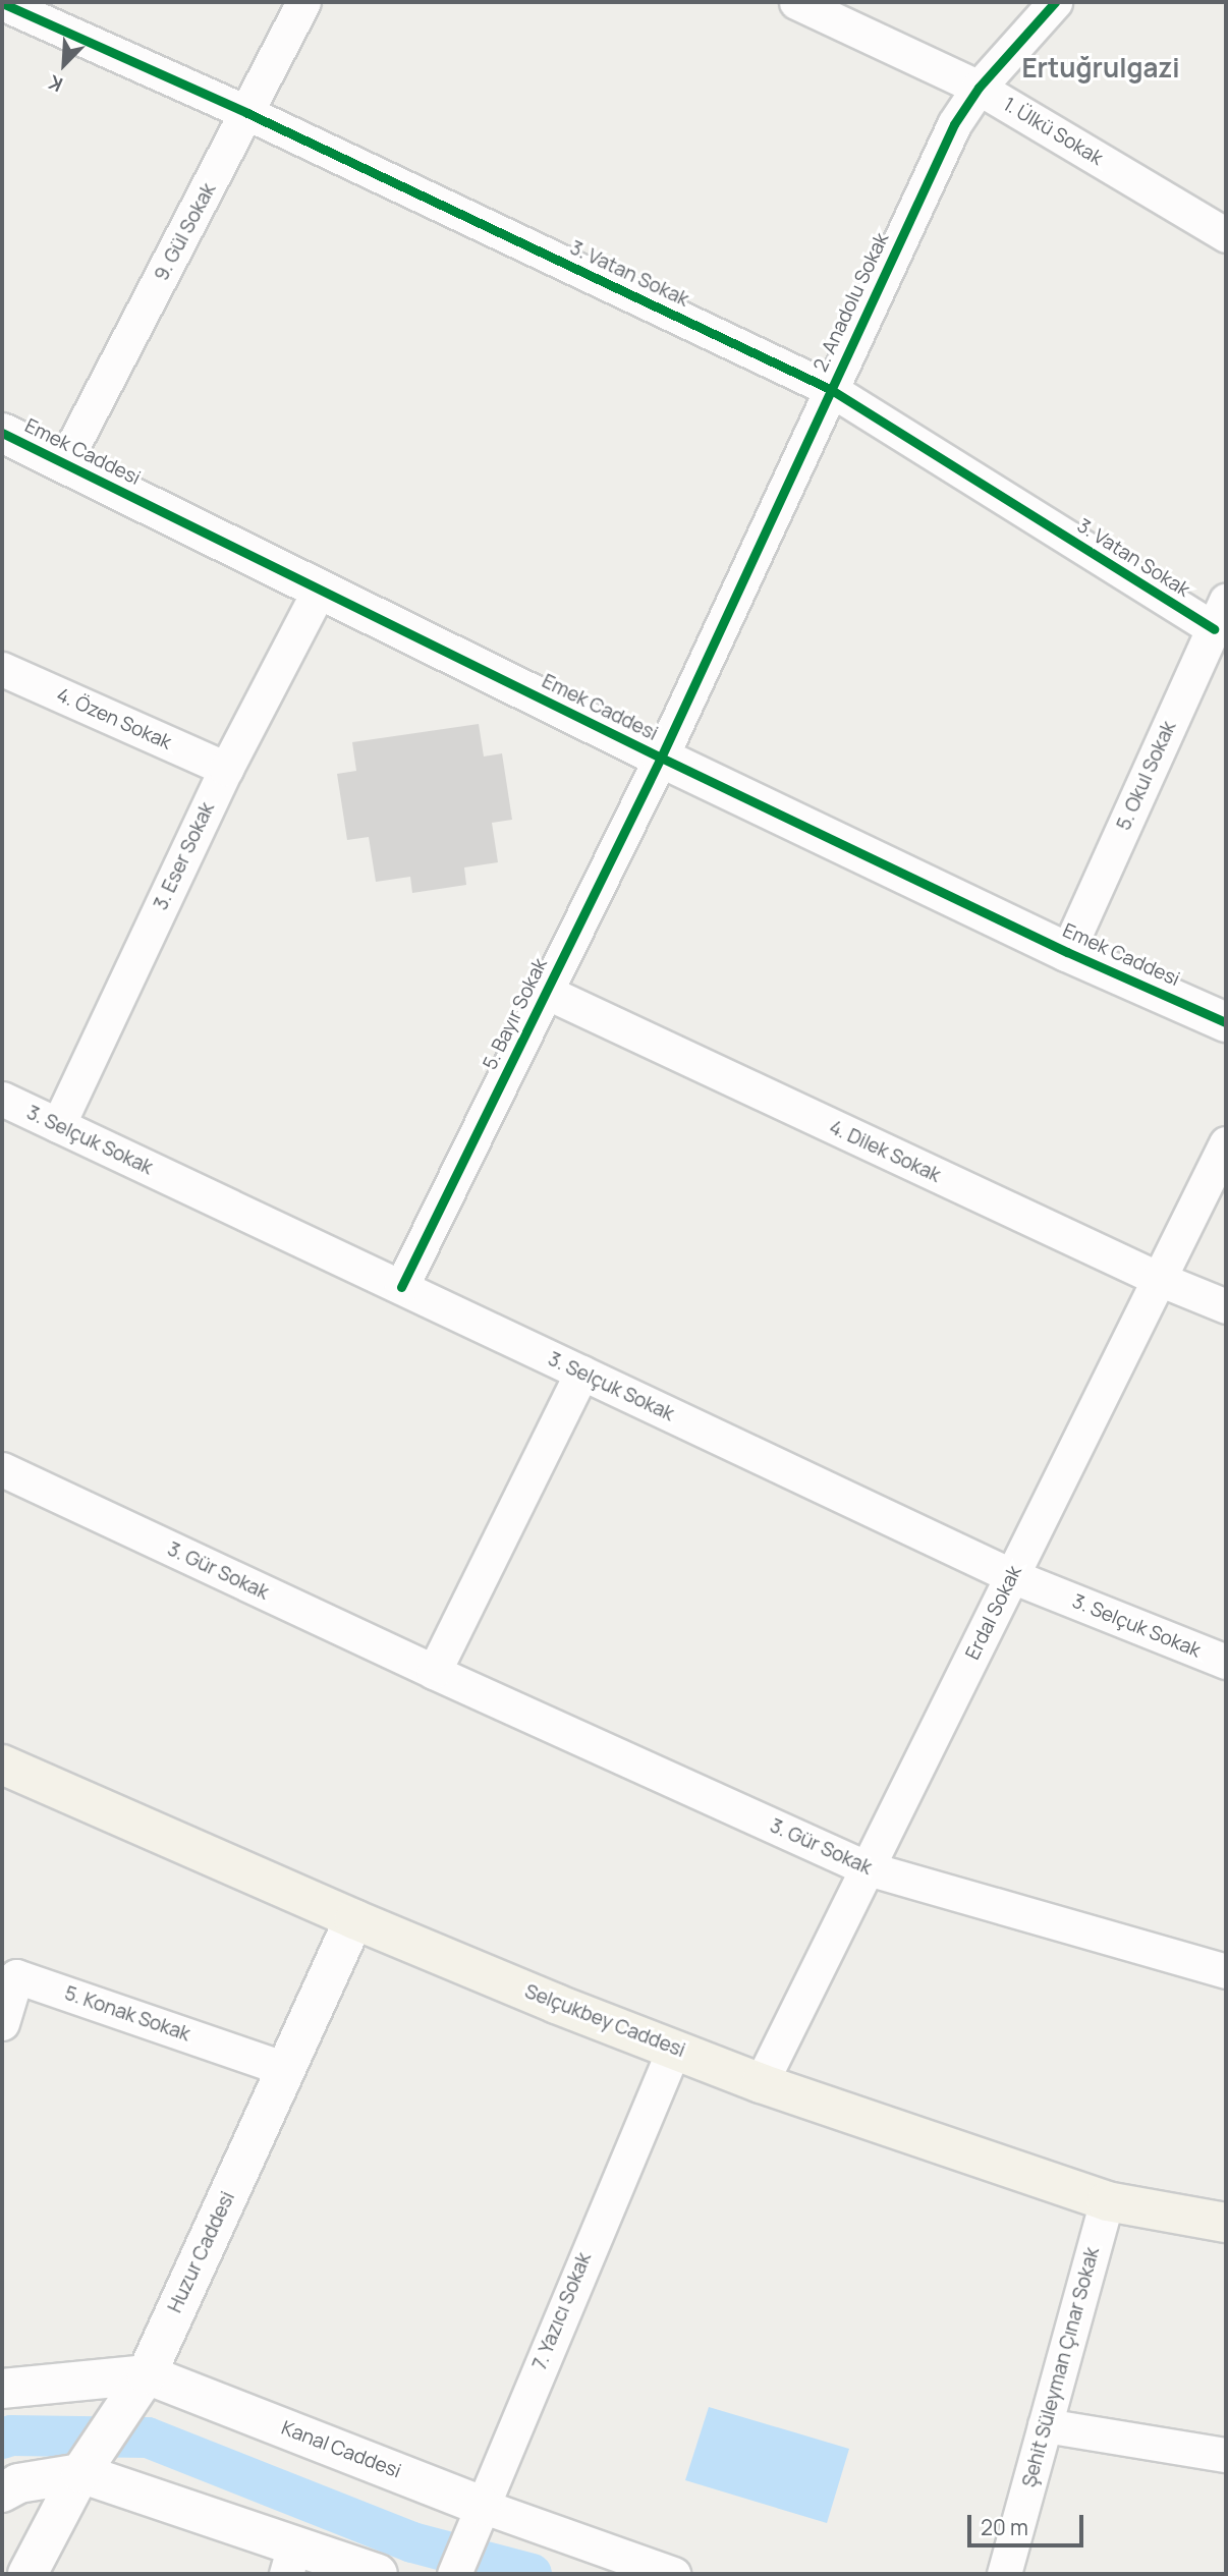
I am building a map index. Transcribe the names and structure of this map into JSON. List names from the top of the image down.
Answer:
{
  "streets": {
    "main road": ["Selçukbey Caddesi"],
    "street": [
      "1. Ülkü Sokak",
      "9. Gül Sokak",
      "3. Vatan Sokak",
      "2. Anadolu Sokak",
      "Emek Caddesi",
      "4. Özen Sokak",
      "5. Okul Sokak",
      "3. Eser Sokak",
      "5. Bayır Sokak",
      "3. Selçuk Sokak",
      "4. Dilek Sokak",
      "3. Gür Sokak",
      "Erdal Sokak",
      "5. Konak Sokak",
      "Huzur Caddesi",
      "7. Yazıcı Sokak",
      "Şehit Süleyman Çınar Sokak",
      "Kanal Caddesi"
    ]
  },
  "crossings": [
    ["1. Ülkü Sokak", "2. Anadolu Sokak"],
    ["9. Gül Sokak", "3. Vatan Sokak"],
    ["9. Gül Sokak", "Emek Caddesi"],
    ["3. Vatan Sokak", "2. Anadolu Sokak"],
    ["3. Vatan Sokak", "5. Okul Sokak"],
    ["2. Anadolu Sokak", "Emek Caddesi"],
    ["2. Anadolu Sokak", "5. Bayır Sokak"],
    ["Emek Caddesi", "5. Okul Sokak"],
    ["Emek Caddesi", "3. Eser Sokak"],
    ["Emek Caddesi", "5. Bayır Sokak"],
    ["4. Özen Sokak", "3. Eser Sokak"],
    ["3. Eser Sokak", "3. Selçuk Sokak"],
    ["5. Bayır Sokak", "3. Selçuk Sokak"],
    ["5. Bayır Sokak", "4. Dilek Sokak"],
    ["3. Selçuk Sokak", "Erdal Sokak"],
    ["4. Dilek Sokak", "Erdal Sokak"],
    ["3. Gür Sokak", "Erdal Sokak"],
    ["Erdal Sokak", "Selçukbey Caddesi"],
    ["5. Konak Sokak", "Huzur Caddesi"],
    ["Selçukbey Caddesi", "Huzur Caddesi"],
    ["Selçukbey Caddesi", "7. Yazıcı Sokak"],
    ["Selçukbey Caddesi", "Şehit Süleyman Çınar Sokak"],
    ["Huzur Caddesi", "Kanal Caddesi"],
    ["7. Yazıcı Sokak", "Kanal Caddesi"]
  ],
  "districts": ["Ertuğrulgazi"],
  "scale_bar": "20 m",
  "north": "bottom left"
}
